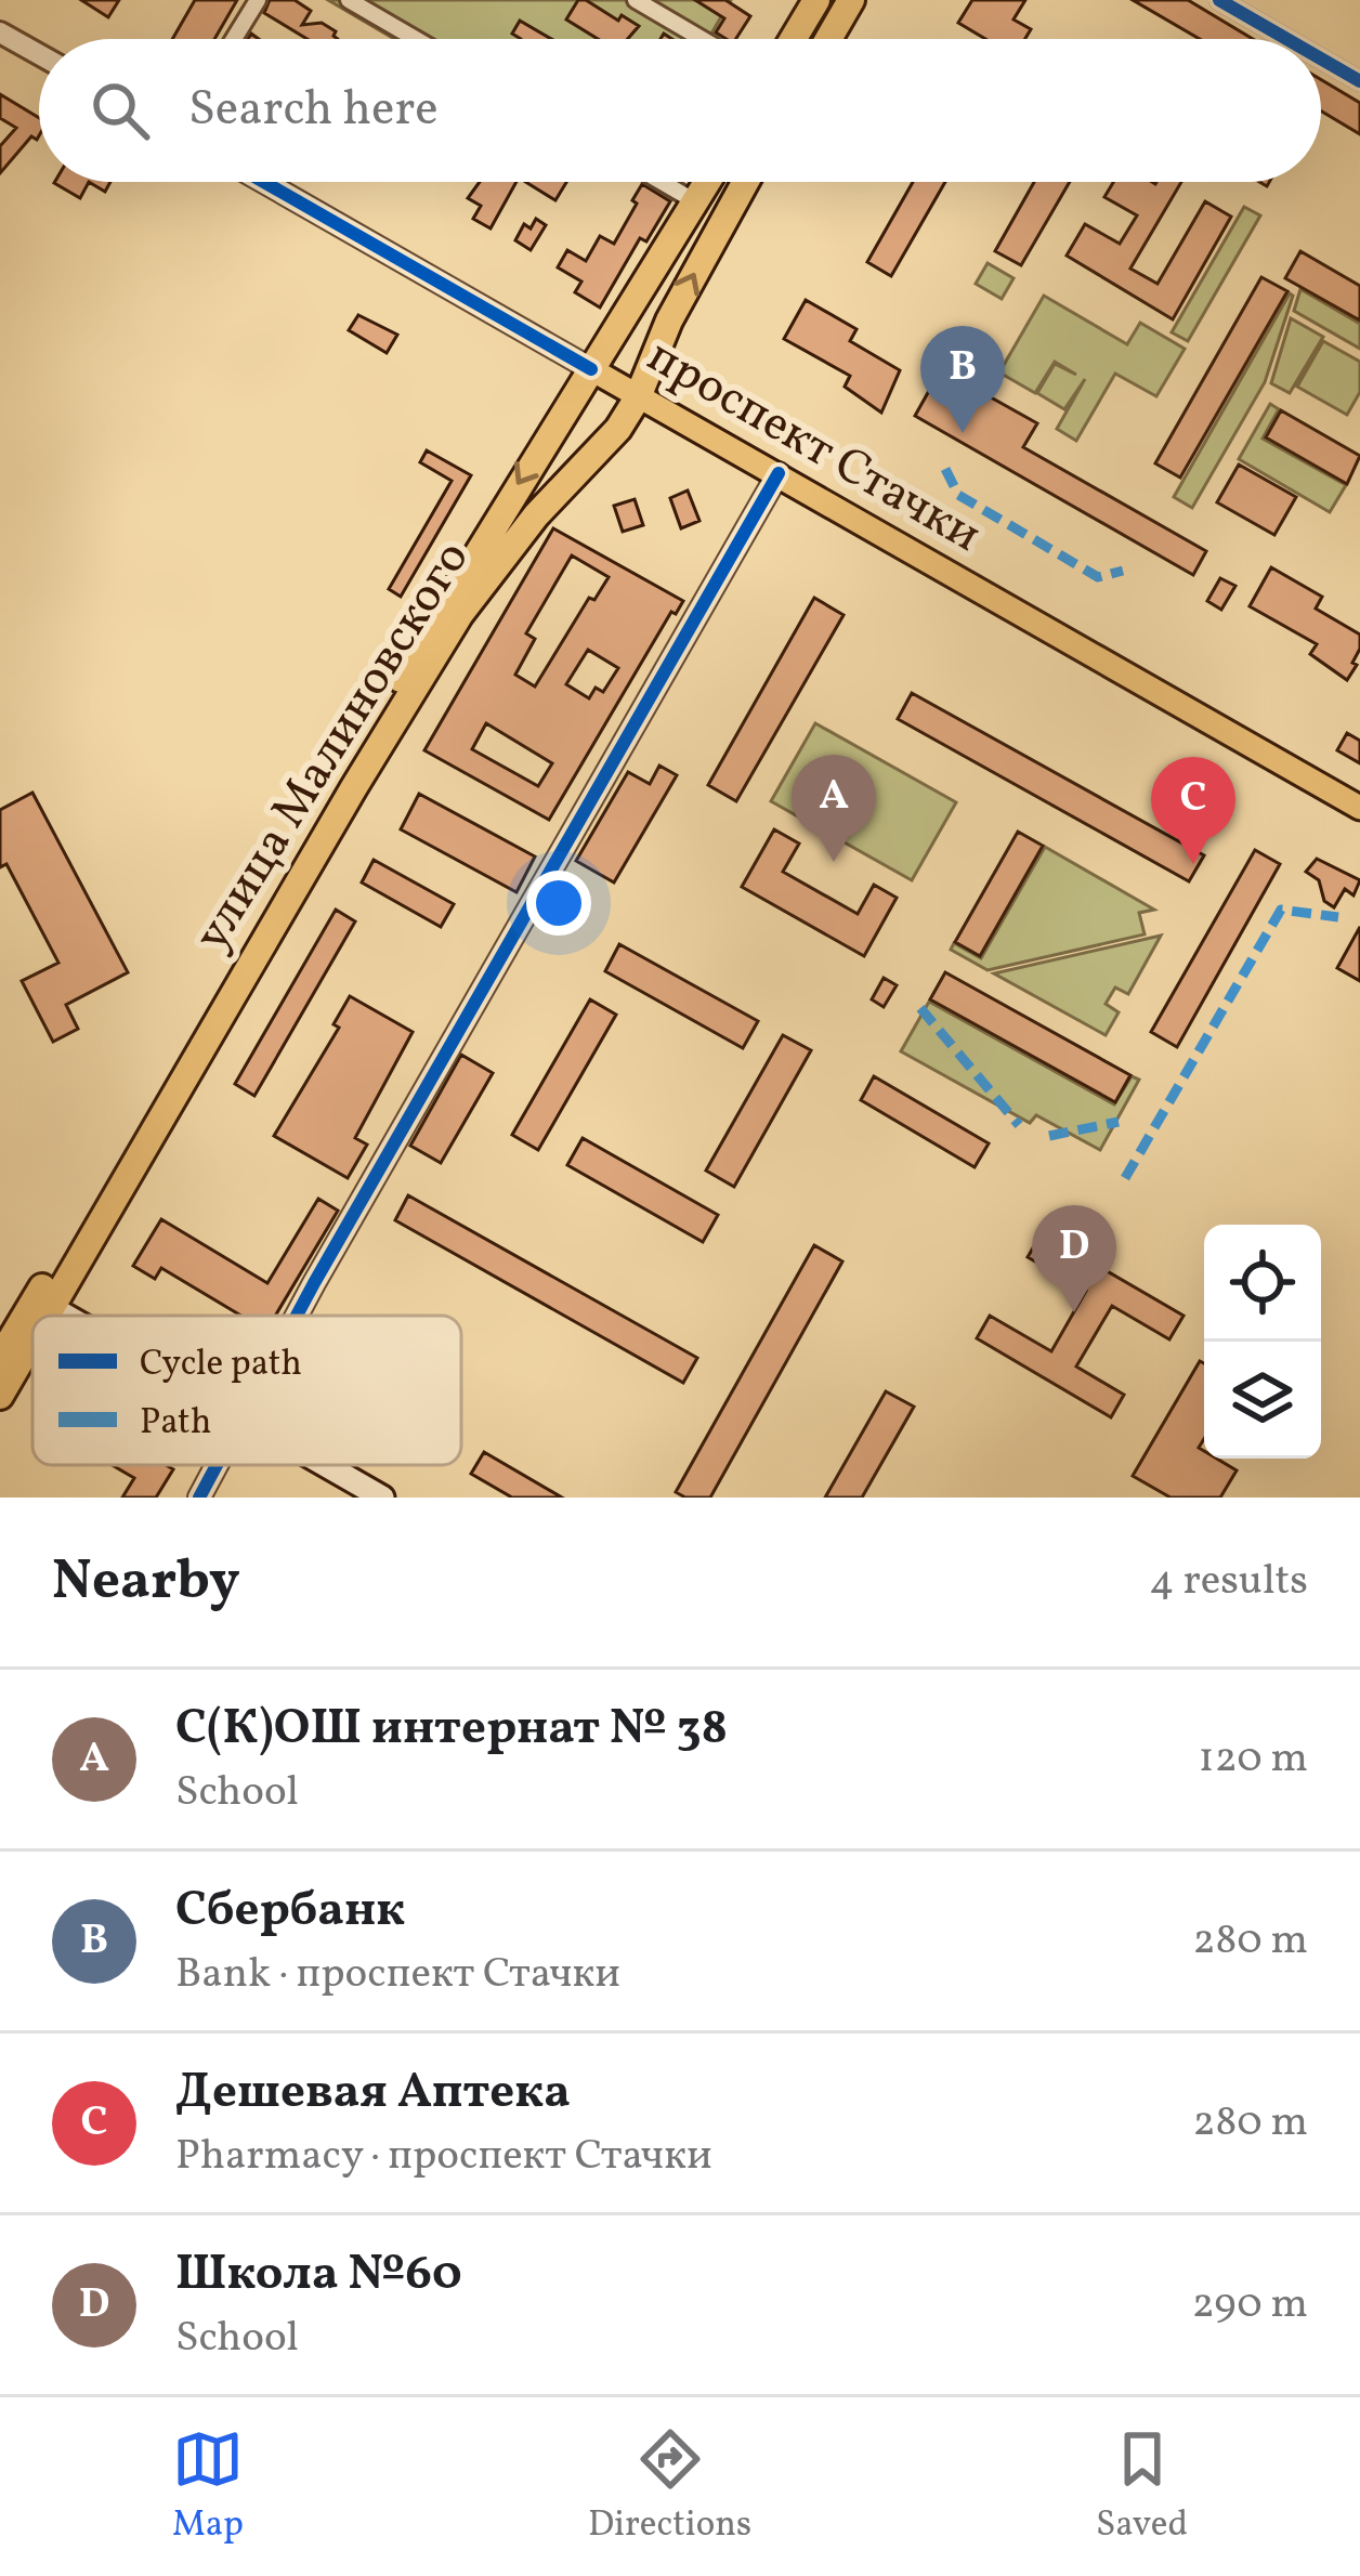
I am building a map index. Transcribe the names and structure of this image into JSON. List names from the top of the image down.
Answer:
{
  "streets": {
    "highway": ["улица Малиновского"],
    "main road": ["проспект Стачки"]
  },
  "crossings": [
    ["проспект Стачки", "улица Малиновского"]
  ],
  "legend": ["Cycle path", "Path"],
  "page": {
    "search": "Search here",
    "pins": [
      "B",
      "A",
      "C",
      "D"
    ],
    "heading": ["Nearby", "4 results"],
    "list": [
      {
        "mark": "A",
        "name": "С(К)ОШ интернат № 38",
        "note": "School",
        "value": "120 m"
      },
      {
        "mark": "B",
        "name": "Сбербанк",
        "note": "Bank · проспект Стачки",
        "value": "280 m"
      },
      {
        "mark": "C",
        "name": "Дешевая Аптека",
        "note": "Pharmacy · проспект Стачки",
        "value": "280 m"
      },
      {
        "mark": "D",
        "name": "Школа №60",
        "note": "School",
        "value": "290 m"
      }
    ],
    "nav": ["Map", "Directions", "Saved"]
  }
}
